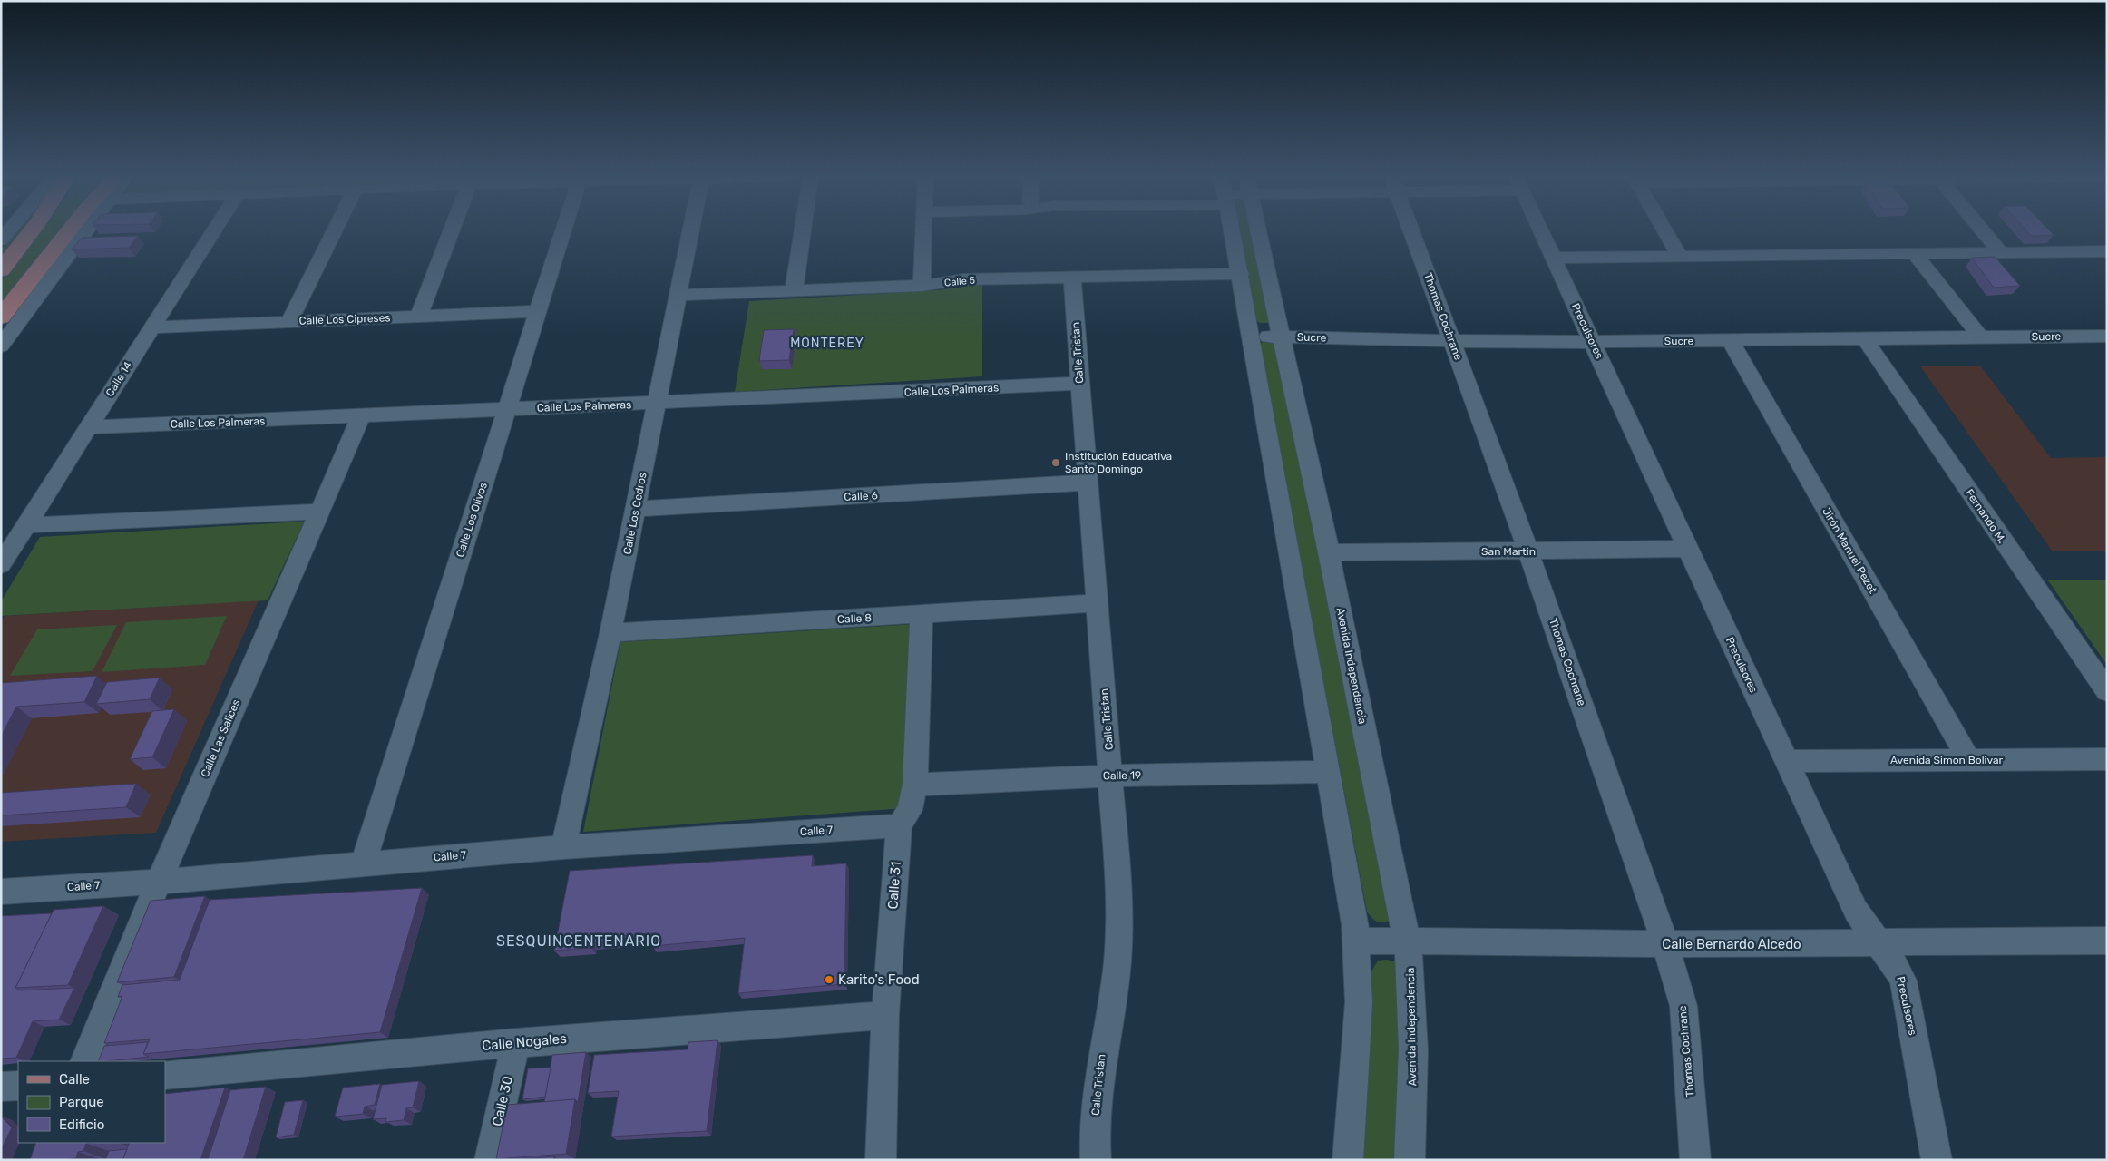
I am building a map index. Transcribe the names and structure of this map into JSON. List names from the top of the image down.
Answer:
{
  "streets": {
    "street": [
      "Calle 5",
      "Thomas Cochrane",
      "Calle Los Cipreses",
      "Preculsores",
      "Sucre",
      "Calle Tristan",
      "Calle 14",
      "Calle Los Palmeras",
      "Calle 6",
      "Calle Los Cedros",
      "Fernando M.",
      "Calle Los Olivos",
      "Jirón Manuel Pezet",
      "San Martin",
      "Calle 8",
      "Avenida Independencia",
      "Calle Las Salices",
      "Avenida Simon Bolivar",
      "Calle 19",
      "Calle 7",
      "Calle 31",
      "Calle Bernardo Alcedo",
      "Calle Nogales",
      "Calle 30"
    ]
  },
  "crossings": [
    ["Calle 5", "Calle Tristan"],
    ["Calle 5", "Calle Los Cedros"],
    ["Thomas Cochrane", "Sucre"],
    ["Thomas Cochrane", "San Martin"],
    ["Thomas Cochrane", "Calle Bernardo Alcedo"],
    ["Calle Los Cipreses", "Calle 14"],
    ["Calle Los Cipreses", "Calle Los Olivos"],
    ["Preculsores", "Sucre"],
    ["Preculsores", "San Martin"],
    ["Preculsores", "Avenida Simon Bolivar"],
    ["Preculsores", "Calle Bernardo Alcedo"],
    ["Sucre", "Fernando M."],
    ["Sucre", "Jirón Manuel Pezet"],
    ["Sucre", "Avenida Independencia"],
    ["Calle Tristan", "Calle Los Palmeras"],
    ["Calle Tristan", "Calle 6"],
    ["Calle Tristan", "Calle 8"],
    ["Calle Tristan", "Calle 19"],
    ["Calle 14", "Calle Los Palmeras"],
    ["Calle Los Palmeras", "Calle Los Cedros"],
    ["Calle Los Palmeras", "Calle Los Olivos"],
    ["Calle Los Palmeras", "Calle Las Salices"],
    ["Calle 6", "Calle Los Cedros"],
    ["Calle Los Cedros", "Calle 8"],
    ["Calle Los Cedros", "Calle 7"],
    ["Calle Los Olivos", "Calle 7"],
    ["Jirón Manuel Pezet", "Avenida Simon Bolivar"],
    ["San Martin", "Avenida Independencia"],
    ["Calle 8", "Calle 31"],
    ["Avenida Independencia", "Calle Bernardo Alcedo"],
    ["Calle Las Salices", "Calle 7"],
    ["Calle 19", "Calle 31"],
    ["Calle 7", "Calle 31"],
    ["Calle 31", "Calle Nogales"],
    ["Calle Nogales", "Calle 30"]
  ],
  "districts": ["MONTEREY", "SESQUINCENTENARIO"],
  "places": ["Institución Educativa Santo Domingo", "Karito's Food"],
  "legend": ["Calle", "Parque", "Edificio"]
}
